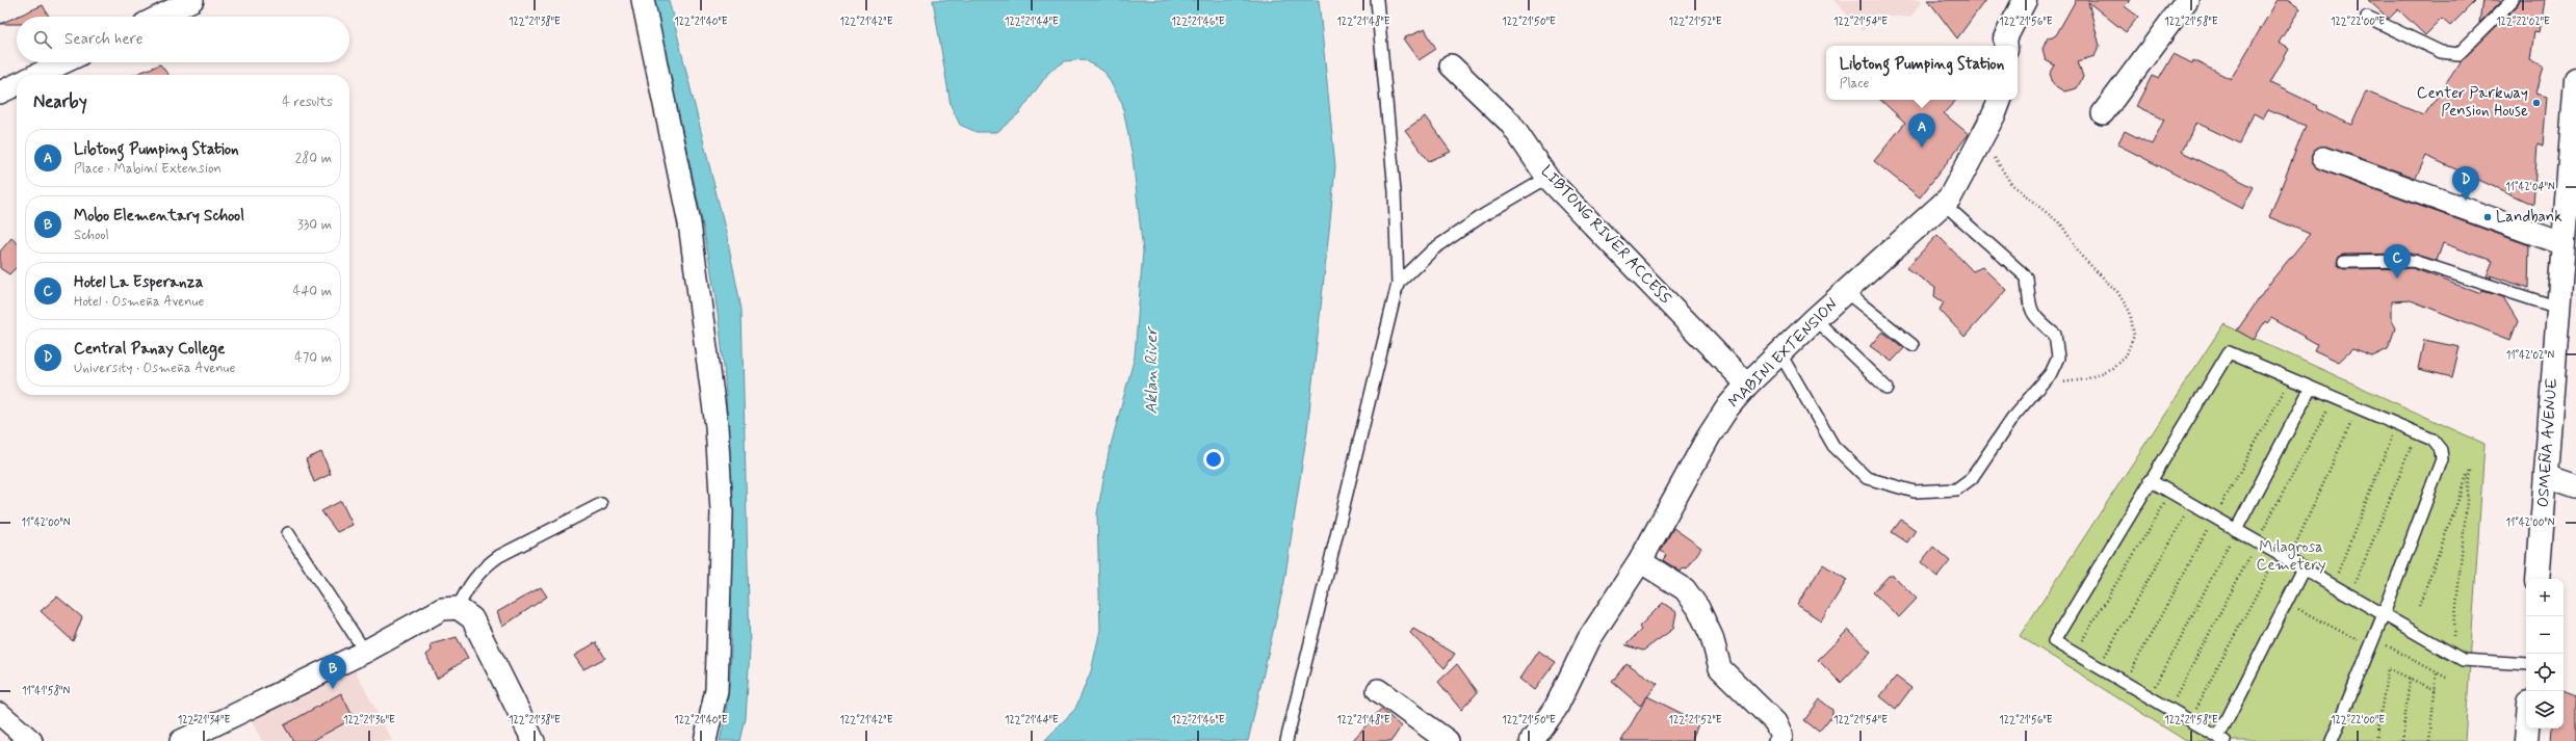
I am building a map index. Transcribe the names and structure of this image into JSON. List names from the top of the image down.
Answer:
{
  "streets": {
    "street": ["LIBTONG RIVER ACCESS", "MABINI EXTENSION", "OSMEÑA AVENUE"]
  },
  "crossings": [
    ["LIBTONG RIVER ACCESS", "MABINI EXTENSION"]
  ],
  "water": ["Aklan River"],
  "parks": ["Milagrosa Cemetery"],
  "places": ["Center Parkway Pension House", "Landbank"],
  "page": {
    "search": "Search here",
    "popup": ["Libtong Pumping Station", "Place"],
    "heading": ["Nearby", "4 results"],
    "pins": [
      "A",
      "D",
      "C",
      "B"
    ],
    "list": [
      {
        "mark": "A",
        "name": "Libtong Pumping Station",
        "note": "Place · Mabini Extension",
        "value": "280 m"
      },
      {
        "mark": "B",
        "name": "Mobo Elementary School",
        "note": "School",
        "value": "330 m"
      },
      {
        "mark": "C",
        "name": "Hotel La Esperanza",
        "note": "Hotel · Osmeña Avenue",
        "value": "440 m"
      },
      {
        "mark": "D",
        "name": "Central Panay College",
        "note": "University · Osmeña Avenue",
        "value": "470 m"
      }
    ],
    "map_buttons": ["+", "−"]
  },
  "coordinates": [
    "122°21'38\"E",
    "122°21'40\"E",
    "122°21'42\"E",
    "122°21'44\"E",
    "122°21'46\"E",
    "122°21'48\"E",
    "122°21'50\"E",
    "122°21'52\"E",
    "122°21'54\"E",
    "122°21'56\"E",
    "122°21'58\"E",
    "122°22'00\"E",
    "122°22'02\"E",
    "11°42'04\"N",
    "11°42'02\"N",
    "11°42'00\"N",
    "11°41'58\"N",
    "122°21'34\"E",
    "122°21'36\"E"
  ]
}
